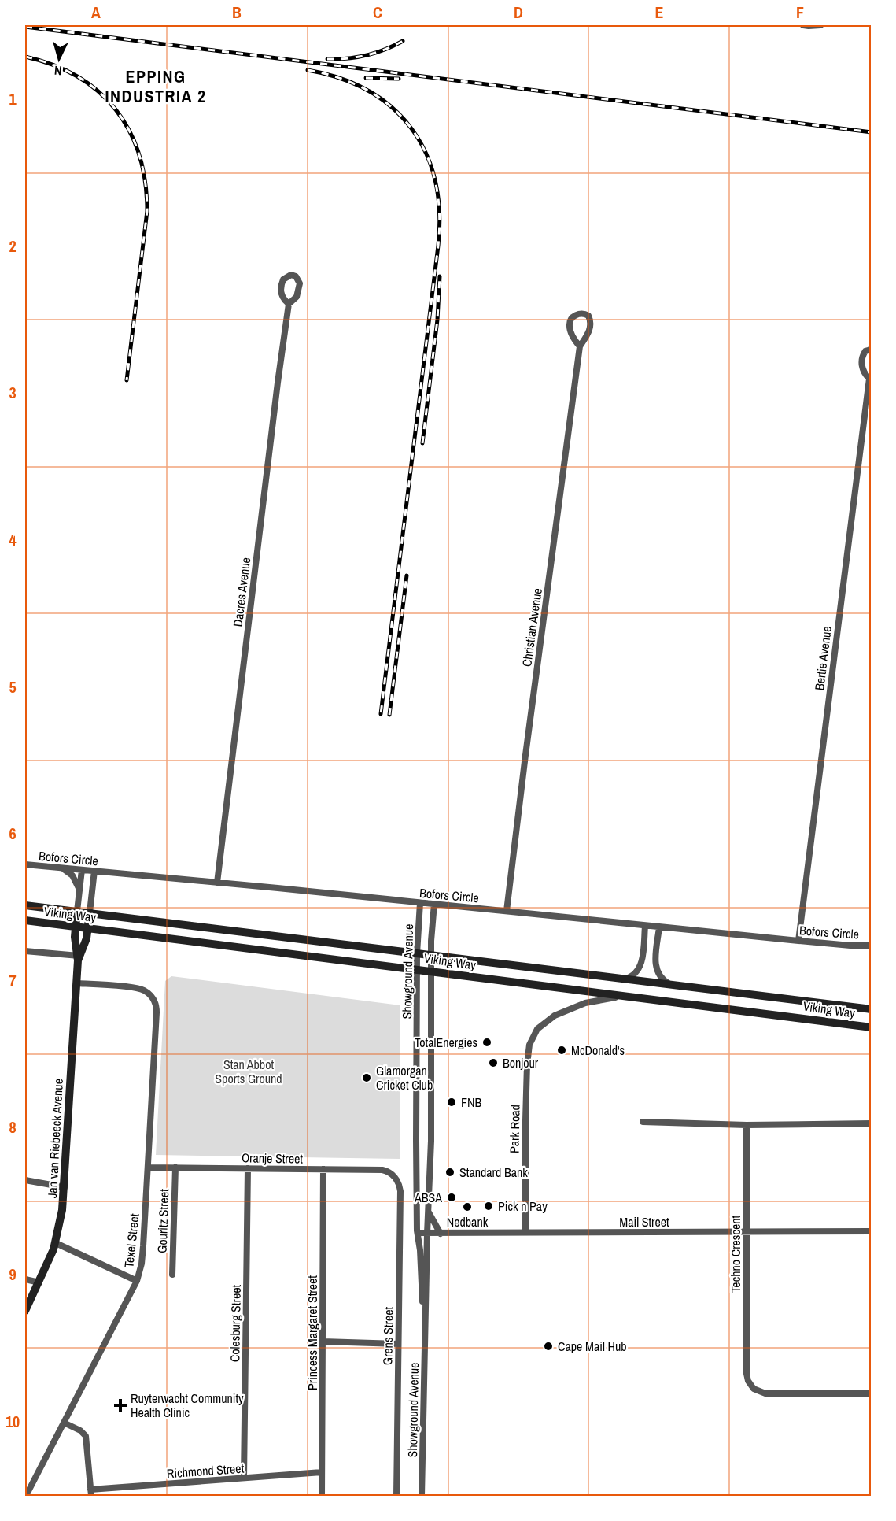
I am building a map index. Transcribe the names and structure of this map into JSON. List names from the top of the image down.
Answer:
{
  "streets": {
    "main road": ["Viking Way", "Jan van Riebeeck Avenue"],
    "street": [
      "Dacres Avenue",
      "Christian Avenue",
      "Bertie Avenue",
      "Bofors Circle",
      "Showground Avenue",
      "Park Road",
      "Oranje Street",
      "Gouritz Street",
      "Mail Street",
      "Texel Street",
      "Techno Crescent",
      "Colesburg Street",
      "Princess Margaret Street",
      "Grens Street",
      "Richmond Street"
    ]
  },
  "crossings": [
    ["Dacres Avenue", "Bofors Circle"],
    ["Christian Avenue", "Bofors Circle"],
    ["Bertie Avenue", "Bofors Circle"],
    ["Bofors Circle", "Showground Avenue"],
    ["Bofors Circle", "Jan van Riebeeck Avenue"],
    ["Viking Way", "Showground Avenue"],
    ["Viking Way", "Park Road"],
    ["Viking Way", "Jan van Riebeeck Avenue"],
    ["Showground Avenue", "Mail Street"],
    ["Park Road", "Mail Street"],
    ["Jan van Riebeeck Avenue", "Texel Street"],
    ["Oranje Street", "Gouritz Street"],
    ["Oranje Street", "Texel Street"],
    ["Oranje Street", "Colesburg Street"],
    ["Oranje Street", "Princess Margaret Street"],
    ["Oranje Street", "Grens Street"],
    ["Mail Street", "Techno Crescent"],
    ["Colesburg Street", "Richmond Street"],
    ["Princess Margaret Street", "Richmond Street"]
  ],
  "districts": ["EPPING INDUSTRIA 2"],
  "parks": ["Stan Abbot Sports Ground"],
  "places": {
    "other": [
      "TotalEnergies",
      "McDonald's",
      "Bonjour",
      "Glamorgan Cricket Club",
      "FNB",
      "Standard Bank",
      "ABSA",
      "Pick n Pay",
      "Nedbank",
      "Cape Mail Hub"
    ],
    "health": ["Ruyterwacht Community Health Clinic"]
  },
  "north": "bottom",
  "grid": {
    "columns": [
      "A",
      "B",
      "C",
      "D",
      "E",
      "F"
    ],
    "rows": [
      "1",
      "2",
      "3",
      "4",
      "5",
      "6",
      "7",
      "8",
      "9",
      "10"
    ]
  }
}
